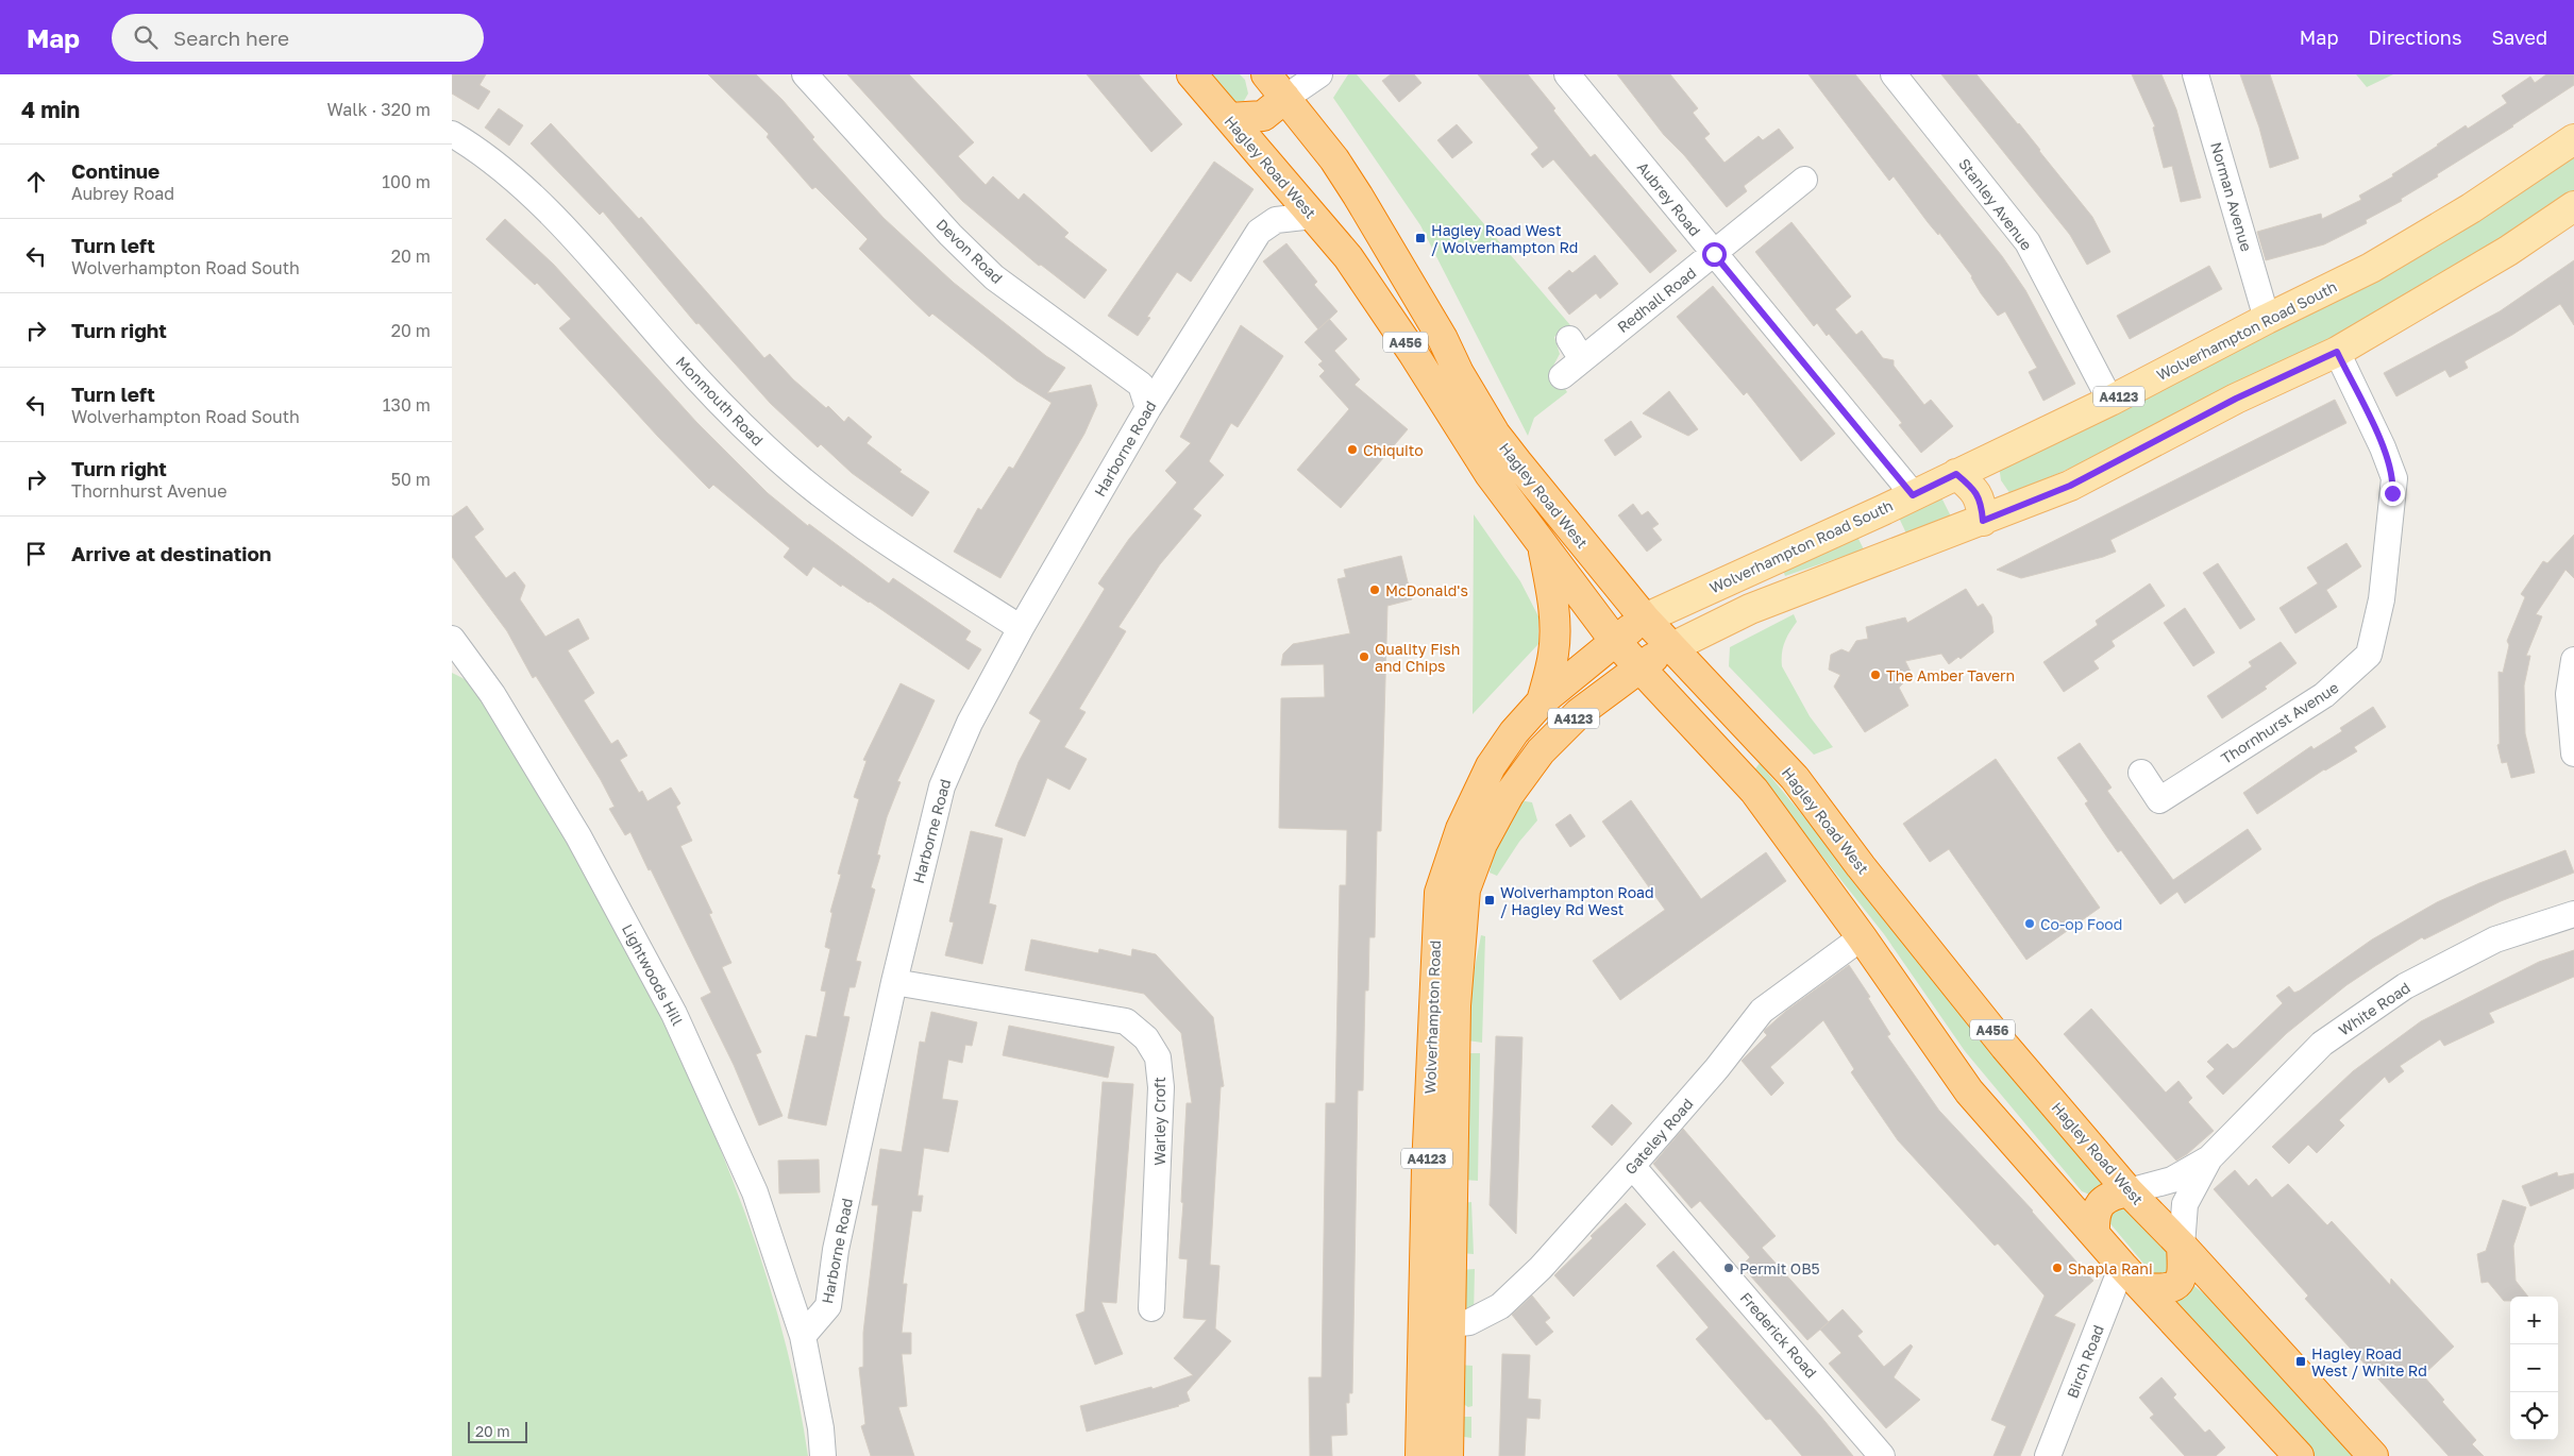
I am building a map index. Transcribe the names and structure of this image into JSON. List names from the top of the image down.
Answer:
{
  "streets": {
    "highway": [
      "Hagley Road West",
      "A456",
      "A4123",
      "Wolverhampton Road"
    ],
    "main road": ["Wolverhampton Road South"],
    "street": [
      "Norman Avenue",
      "Aubrey Road",
      "Stanley Avenue",
      "Devon Road",
      "Redhall Road",
      "Monmouth Road",
      "Harborne Road",
      "Thornhurst Avenue",
      "Lightwoods Hill",
      "White Road",
      "Warley Croft",
      "Gateley Road",
      "Frederick Road",
      "Birch Road"
    ]
  },
  "crossings": [
    ["Hagley Road West", "Wolverhampton Road South"],
    ["Hagley Road West", "Harborne Road"],
    ["Hagley Road West", "White Road"],
    ["Hagley Road West", "Wolverhampton Road"],
    ["Hagley Road West", "Gateley Road"],
    ["Hagley Road West", "Birch Road"],
    ["Norman Avenue", "Wolverhampton Road South"],
    ["Aubrey Road", "Redhall Road"],
    ["Aubrey Road", "Wolverhampton Road South"],
    ["Stanley Avenue", "Wolverhampton Road South"],
    ["Devon Road", "Harborne Road"],
    ["Wolverhampton Road South", "Wolverhampton Road"],
    ["Monmouth Road", "Harborne Road"],
    ["Harborne Road", "Lightwoods Hill"],
    ["Harborne Road", "Warley Croft"],
    ["Wolverhampton Road", "Gateley Road"],
    ["Gateley Road", "Frederick Road"]
  ],
  "places": {
    "transit": ["Hagley Road West / Wolverhampton Rd", "Wolverhampton Road / Hagley Rd West", "Hagley Road West / White Rd"],
    "other": [
      "Chiquito",
      "McDonald's",
      "Quality Fish and Chips",
      "The Amber Tavern",
      "Co-op Food",
      "Permit OB5",
      "Shapla Rani"
    ]
  },
  "scale_bar": "20 m",
  "page": {
    "header": "Map",
    "search": "Search here",
    "nav": ["Map", "Directions", "Saved"],
    "heading": ["4 min", "Walk · 320 m"],
    "list": [
      ["Continue", "Aubrey Road", "100 m"],
      ["Turn left", "Wolverhampton Road South", "20 m"],
      ["Turn right", "20 m"],
      ["Turn left", "Wolverhampton Road South", "130 m"],
      ["Turn right", "Thornhurst Avenue", "50 m"],
      "Arrive at destination"
    ],
    "map_buttons": ["+", "−"],
    "scale": "20 m"
  }
}
